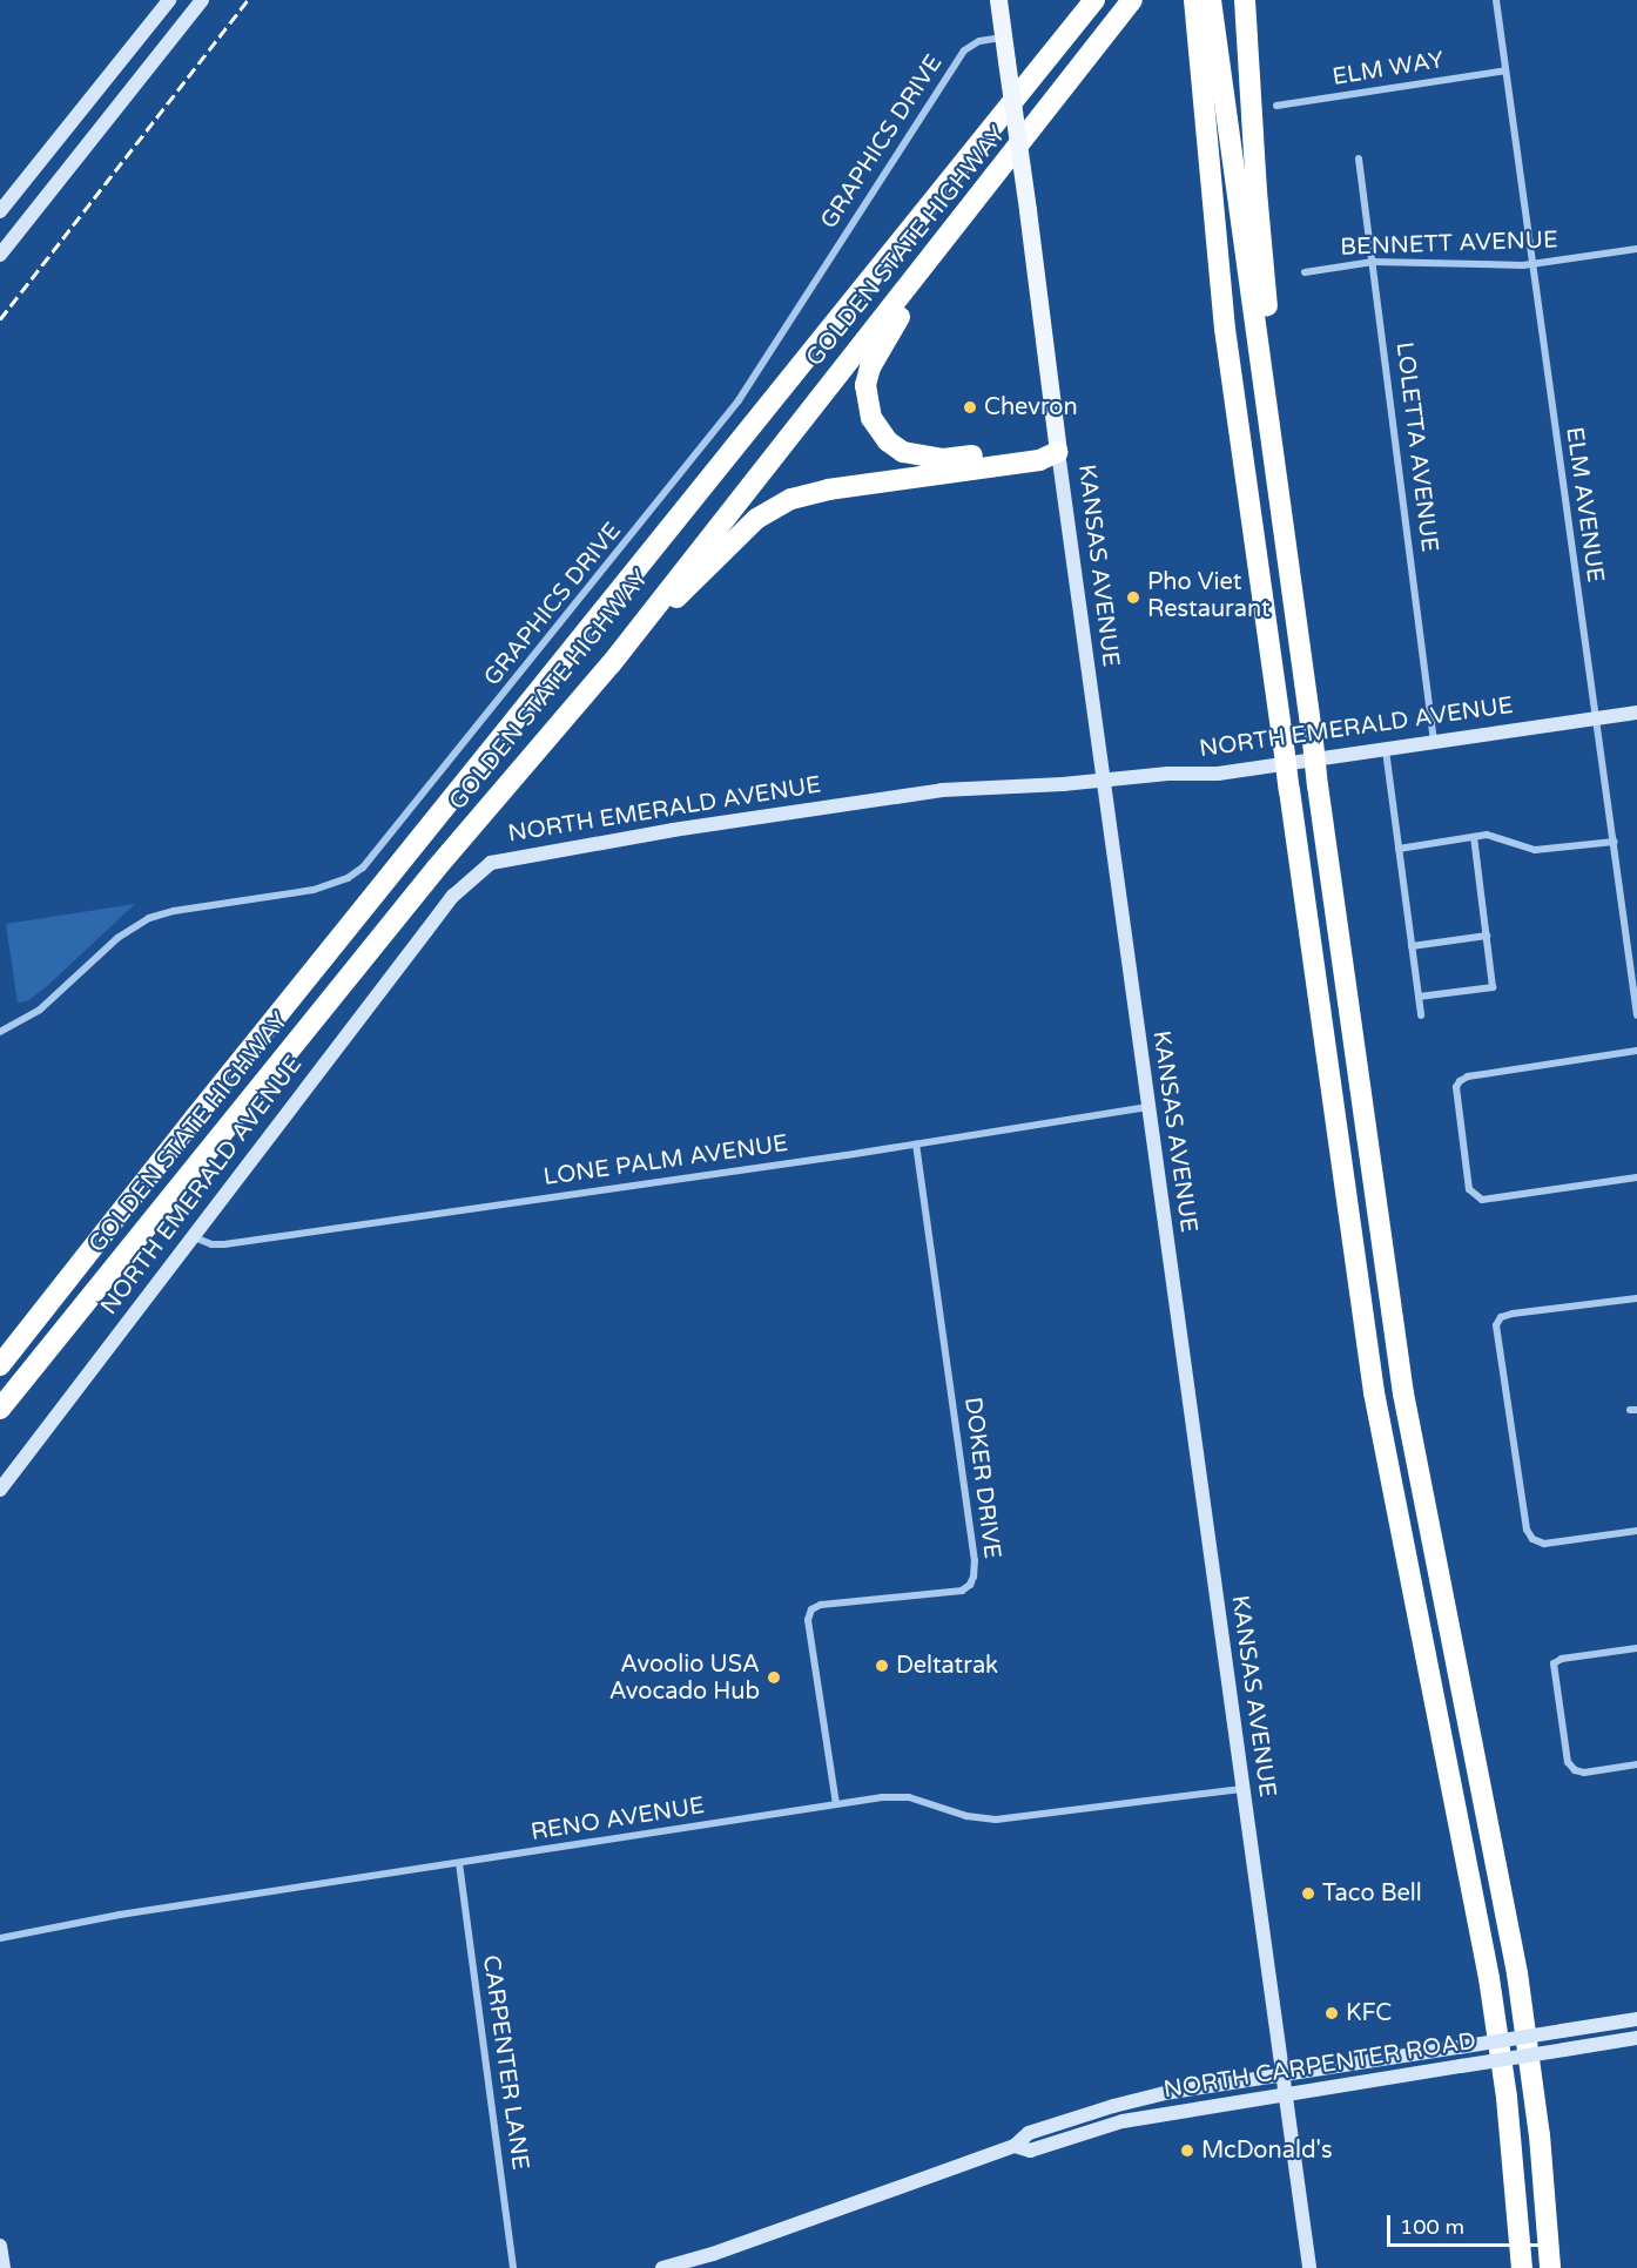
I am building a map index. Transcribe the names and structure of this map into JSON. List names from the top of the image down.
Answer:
{
  "streets": {
    "highway": ["GOLDEN STATE HIGHWAY"],
    "main road": ["KANSAS AVENUE", "NORTH EMERALD AVENUE", "NORTH CARPENTER ROAD"],
    "street": [
      "ELM WAY",
      "GRAPHICS DRIVE",
      "BENNETT AVENUE",
      "LOLETTA AVENUE",
      "ELM AVENUE",
      "LONE PALM AVENUE",
      "DOKER DRIVE",
      "RENO AVENUE",
      "CARPENTER LANE"
    ]
  },
  "crossings": [
    ["ELM WAY", "ELM AVENUE"],
    ["GRAPHICS DRIVE", "KANSAS AVENUE"],
    ["BENNETT AVENUE", "LOLETTA AVENUE"],
    ["BENNETT AVENUE", "ELM AVENUE"],
    ["LOLETTA AVENUE", "NORTH EMERALD AVENUE"],
    ["ELM AVENUE", "NORTH EMERALD AVENUE"],
    ["KANSAS AVENUE", "NORTH EMERALD AVENUE"],
    ["KANSAS AVENUE", "LONE PALM AVENUE"],
    ["KANSAS AVENUE", "RENO AVENUE"],
    ["KANSAS AVENUE", "NORTH CARPENTER ROAD"],
    ["NORTH EMERALD AVENUE", "LONE PALM AVENUE"],
    ["LONE PALM AVENUE", "DOKER DRIVE"],
    ["DOKER DRIVE", "RENO AVENUE"],
    ["RENO AVENUE", "CARPENTER LANE"]
  ],
  "places": [
    "Chevron",
    "Pho Viet Restaurant",
    "Deltatrak",
    "Avoolio USA Avocado Hub",
    "Taco Bell",
    "KFC",
    "McDonald's"
  ],
  "scale_bar": "100 m"
}
